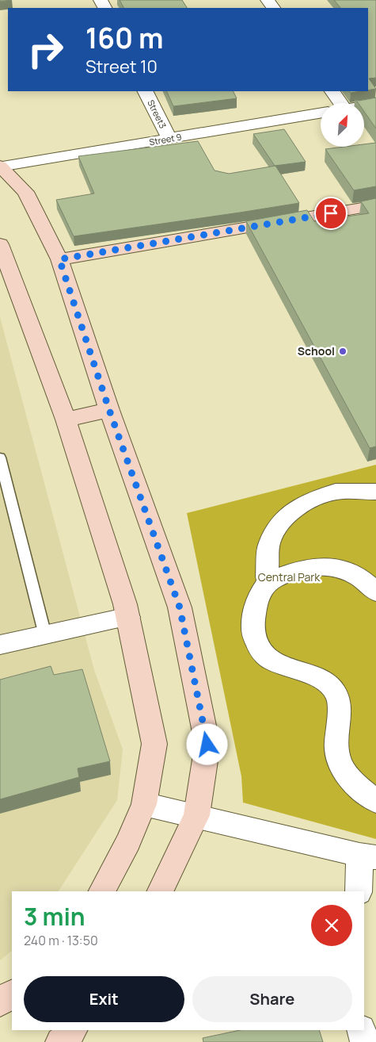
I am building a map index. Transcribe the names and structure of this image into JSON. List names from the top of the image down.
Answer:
{
  "streets": {
    "street": ["Street3", "Street 9"]
  },
  "crossings": [
    ["Street3", "Street 9"]
  ],
  "parks": ["Central Park"],
  "places": ["School"],
  "north": "top right",
  "page": {
    "turn": ["160 m", "Street 10"],
    "heading": ["3 min", "240 m · 13:50"],
    "buttons": ["Exit", "Share"]
  }
}
